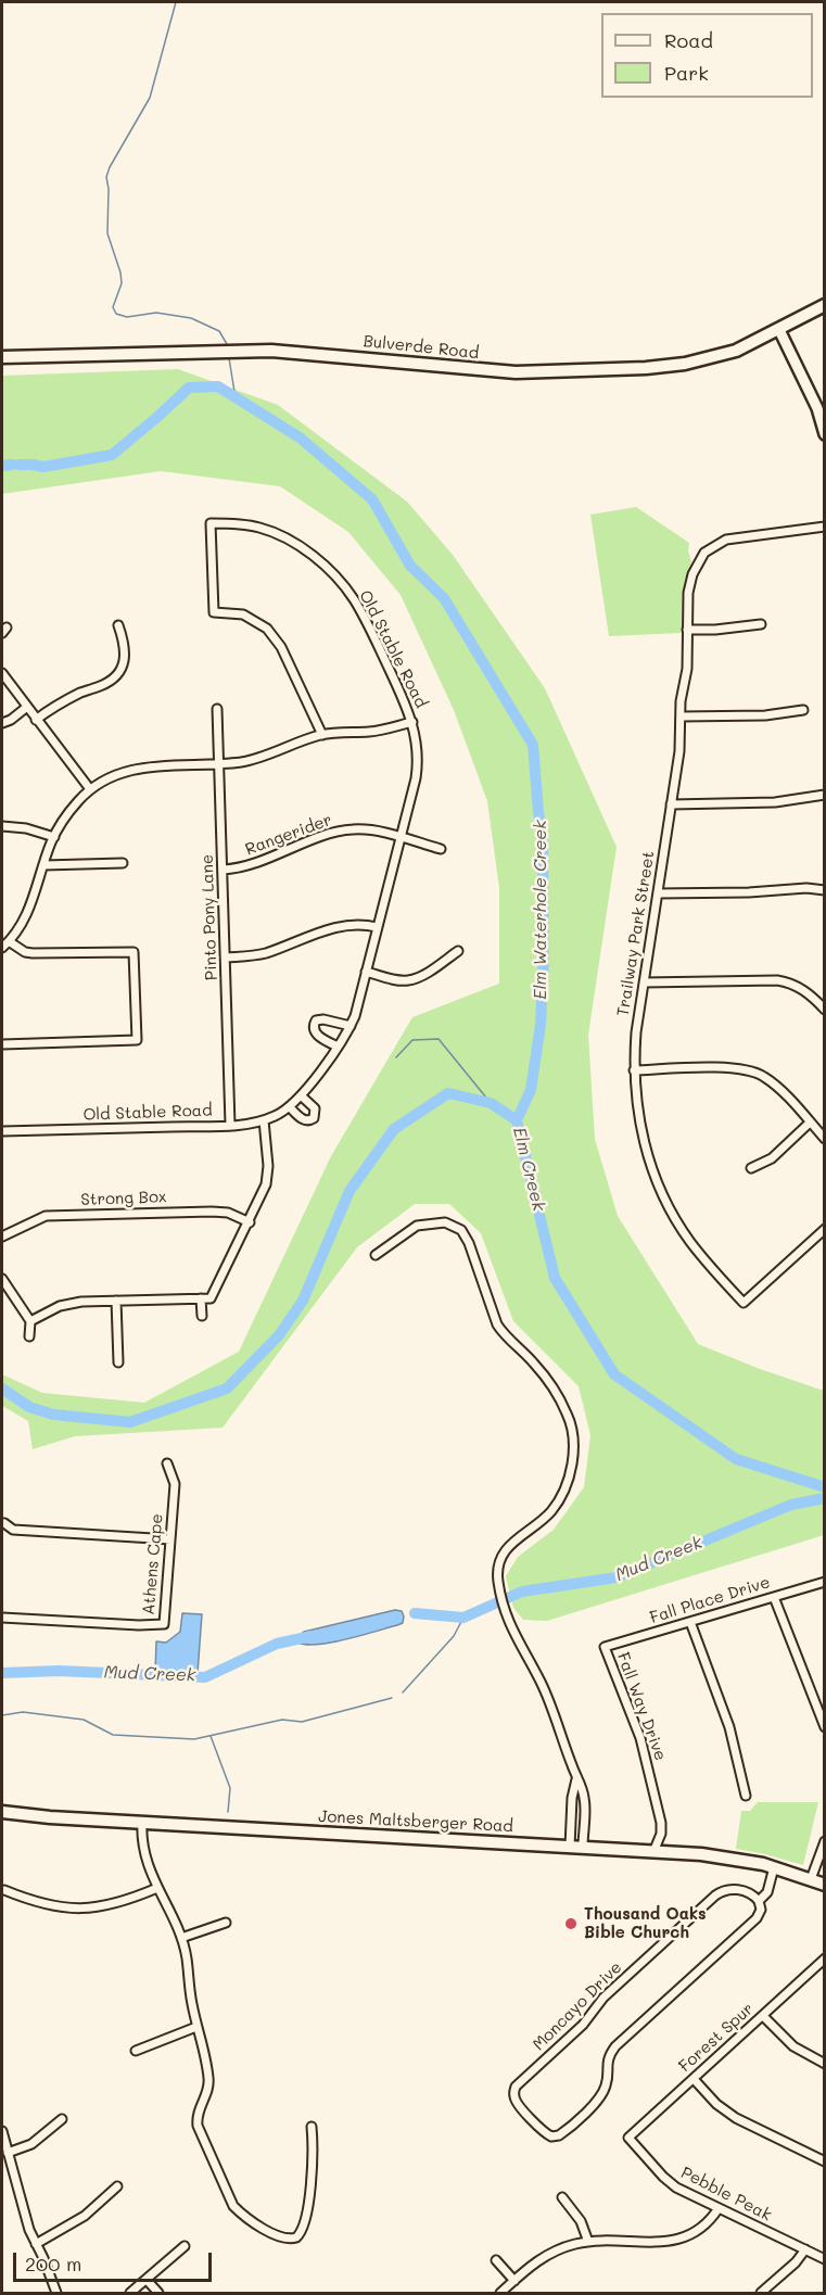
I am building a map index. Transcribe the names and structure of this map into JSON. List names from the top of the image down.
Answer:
{
  "streets": {
    "main road": ["Bulverde Road", "Jones Maltsberger Road"],
    "street": [
      "Old Stable Road",
      "Rangerider",
      "Pinto Pony Lane",
      "Trailway Park Street",
      "Strong Box",
      "Athens Cape",
      "Fall Place Drive",
      "Fall Way Drive",
      "Moncayo Drive",
      "Forest Spur",
      "Pebble Peak"
    ]
  },
  "crossings": [
    ["Old Stable Road", "Rangerider"],
    ["Old Stable Road", "Pinto Pony Lane"],
    ["Rangerider", "Pinto Pony Lane"],
    ["Fall Place Drive", "Fall Way Drive"],
    ["Fall Way Drive", "Jones Maltsberger Road"],
    ["Forest Spur", "Pebble Peak"]
  ],
  "water": ["Elm Waterhole Creek", "Elm Creek", "Mud Creek"],
  "places": ["Thousand Oaks Bible Church"],
  "legend": ["Road", "Park"],
  "scale_bar": "200 m"
}
